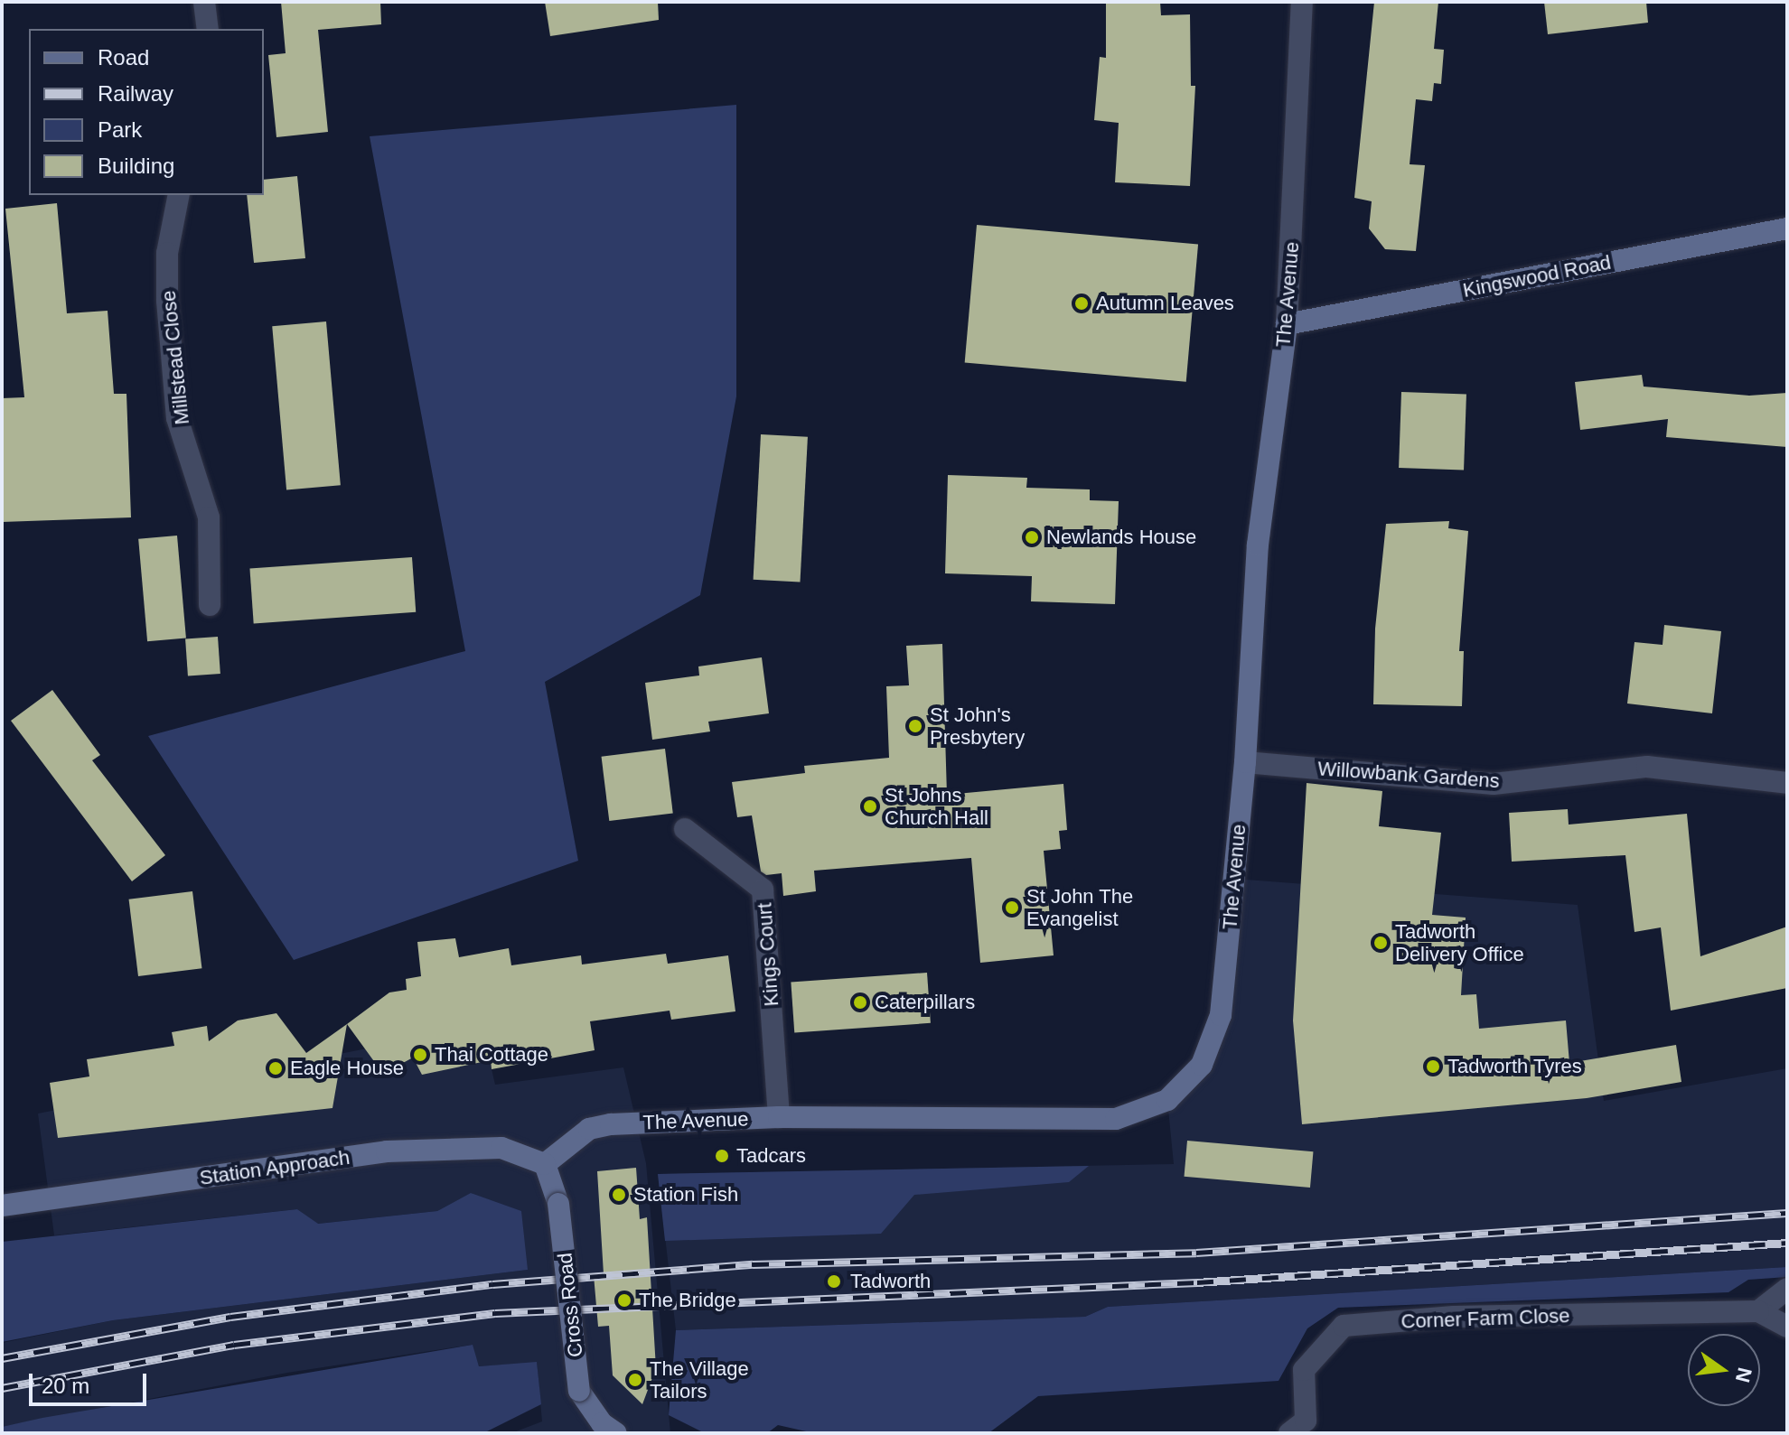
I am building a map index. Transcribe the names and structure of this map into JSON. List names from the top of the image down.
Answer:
{
  "streets": {
    "street": [
      "Kingswood Road",
      "The Avenue",
      "Millstead Close",
      "Willowbank Gardens",
      "Kings Court",
      "Station Approach",
      "Cross Road",
      "Corner Farm Close"
    ]
  },
  "crossings": [
    ["Kingswood Road", "The Avenue"],
    ["The Avenue", "Willowbank Gardens"],
    ["The Avenue", "Kings Court"],
    ["The Avenue", "Station Approach"],
    ["The Avenue", "Cross Road"],
    ["Station Approach", "Cross Road"]
  ],
  "places": [
    "Autumn Leaves",
    "Newlands House",
    "St John's Presbytery",
    "St Johns Church Hall",
    "St John The Evangelist",
    "Tadworth Delivery Office",
    "Caterpillars",
    "Thai Cottage",
    "Tadworth Tyres",
    "Eagle House",
    "Tadcars",
    "Station Fish",
    "Tadworth",
    "The Bridge",
    "The Village Tailors"
  ],
  "legend": [
    "Road",
    "Railway",
    "Park",
    "Building"
  ],
  "scale_bar": "20 m",
  "north": "right"
}
